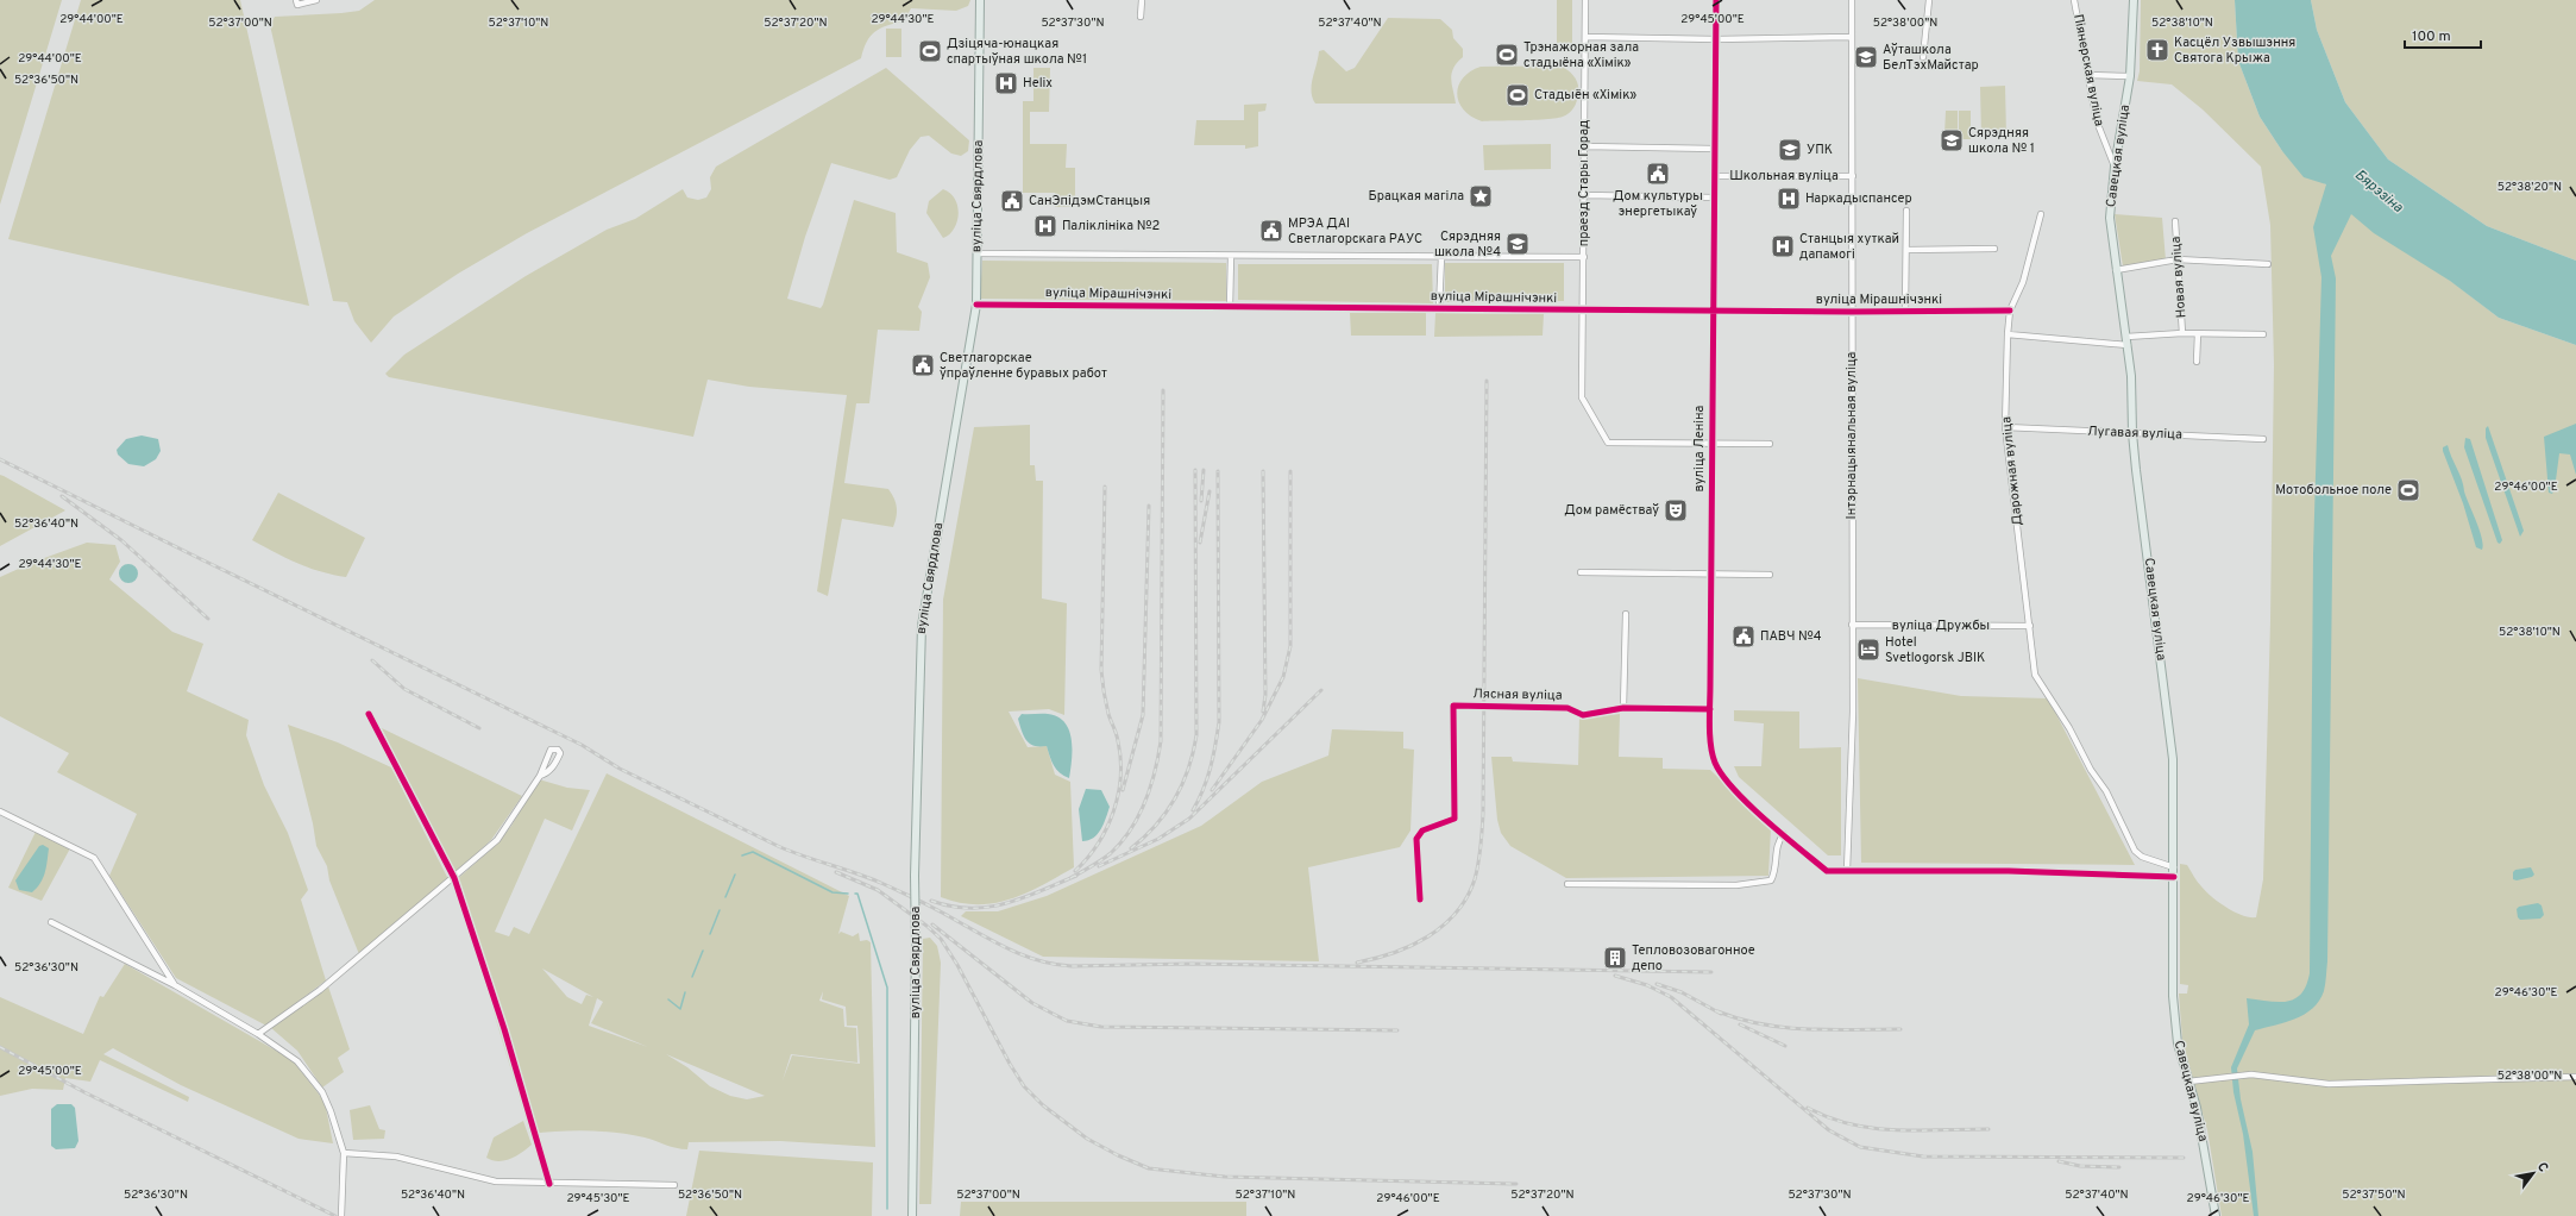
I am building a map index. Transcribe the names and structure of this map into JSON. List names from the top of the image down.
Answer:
{
  "streets": {
    "main road": ["Савецкая вуліца", "вуліца Свярдлова"],
    "street": [
      "Піянерская вуліца",
      "Школьная вуліца",
      "праезд Стары Горад",
      "Новая вуліца",
      "вуліца Мірашнічэнкі",
      "Лугавая вуліца",
      "Інтэрнацыянальная вуліца",
      "вуліца Леніна",
      "Дарожная вуліца",
      "вуліца Дружбы",
      "Лясная вуліца"
    ]
  },
  "crossings": [
    ["Піянерская вуліца", "Савецкая вуліца"],
    ["Савецкая вуліца", "Новая вуліца"],
    ["Савецкая вуліца", "Лугавая вуліца"],
    ["Савецкая вуліца", "вуліца Леніна"],
    ["Савецкая вуліца", "Дарожная вуліца"],
    ["Школьная вуліца", "Інтэрнацыянальная вуліца"],
    ["Школьная вуліца", "вуліца Леніна"],
    ["праезд Стары Горад", "вуліца Мірашнічэнкі"],
    ["праезд Стары Горад", "вуліца Леніна"],
    ["вуліца Свярдлова", "вуліца Мірашнічэнкі"],
    ["вуліца Мірашнічэнкі", "Інтэрнацыянальная вуліца"],
    ["вуліца Мірашнічэнкі", "вуліца Леніна"],
    ["вуліца Мірашнічэнкі", "Дарожная вуліца"],
    ["Лугавая вуліца", "Дарожная вуліца"],
    ["Інтэрнацыянальная вуліца", "вуліца Леніна"],
    ["Інтэрнацыянальная вуліца", "вуліца Дружбы"],
    ["вуліца Леніна", "Лясная вуліца"],
    ["Дарожная вуліца", "вуліца Дружбы"]
  ],
  "water": ["Бярэзіна"],
  "places": {
    "church": ["Касцёл Узвышэння Святога Крыжа"],
    "sports": [
      "Дзіцяча-юнацкая спартыўная школа №1",
      "Трэнажорная зала стадыёна «Хімік»",
      "Стадыён «Хімік»",
      "Мотобольное поле"
    ],
    "school or university": [
      "Аўташкола БелТэхМайстар",
      "Сярэдняя школа № 1",
      "УПК",
      "Сярэдняя школа №4"
    ],
    "hospital": [
      "Helix",
      "Наркадыспансер",
      "Паліклініка №2",
      "Станцыя хуткай дапамогі"
    ],
    "public building": [
      "Дом культуры энергетыкаў",
      "СанЭпідэмСтанцыя",
      "МРЭА ДАІ Светлагорскага РАУС",
      "Светлагорскае ўпраўленне буравых работ",
      "ПАВЧ №4"
    ],
    "place": ["Брацкая магіла"],
    "theatre": ["Дом рамёстваў"],
    "hotel": ["Hotel Svetlogorsk JBIK"],
    "building": ["Тепловозовагонное депо"]
  },
  "scale_bar": "100 m",
  "north": "top right",
  "coordinates": [
    "29°44'00\"E",
    "29°44'30\"E",
    "29°45'00\"E",
    "52°37'00\"N",
    "52°37'10\"N",
    "52°37'20\"N",
    "52°37'30\"N",
    "52°37'40\"N",
    "52°38'00\"N",
    "52°38'10\"N",
    "52°36'50\"N",
    "52°38'20\"N",
    "29°46'00\"E",
    "52°36'40\"N",
    "52°36'30\"N",
    "29°46'30\"E",
    "52°37'50\"N",
    "29°45'30\"E"
  ]
}
